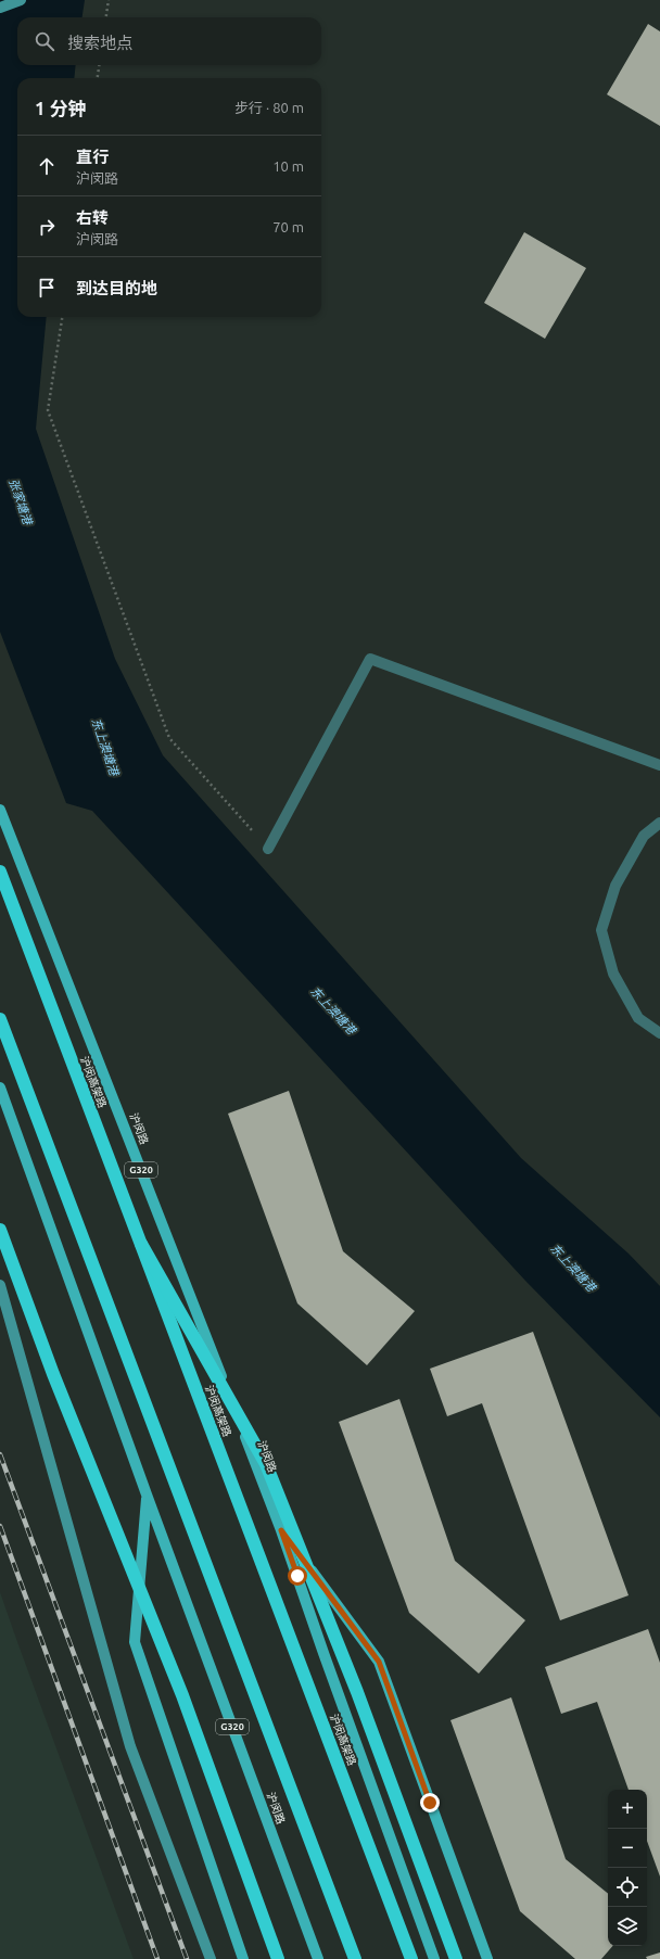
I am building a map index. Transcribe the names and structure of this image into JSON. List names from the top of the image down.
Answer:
{
  "streets": {
    "highway": ["沪闵高架路"],
    "main road": ["沪闵路", "G320"]
  },
  "water": ["张家塘港", "东上澳塘港"],
  "page": {
    "search": "搜索地点",
    "heading": ["1 分钟", "步行 · 80 m"],
    "list": [
      ["直行", "沪闵路", "10 m"],
      ["右转", "沪闵路", "70 m"],
      "到达目的地"
    ],
    "map_buttons": ["+", "−"]
  }
}
